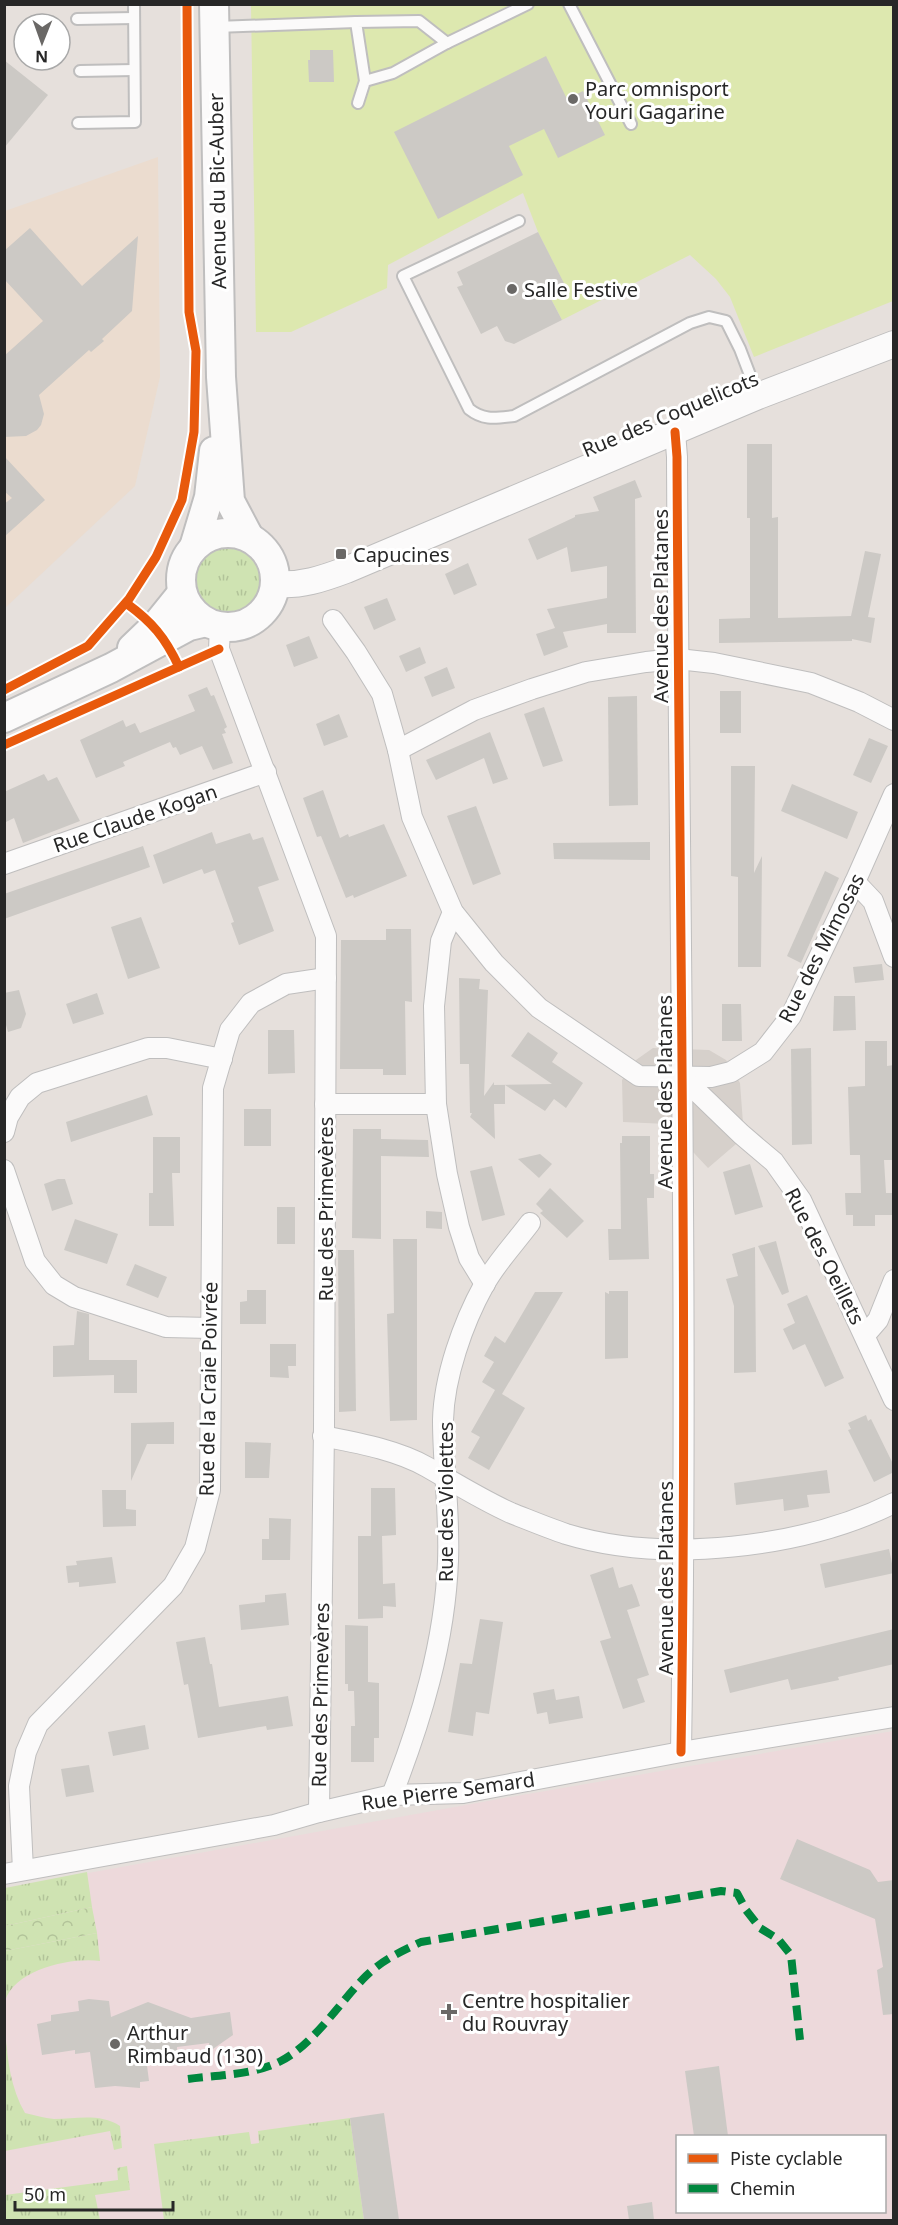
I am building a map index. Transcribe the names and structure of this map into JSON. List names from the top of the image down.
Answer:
{
  "streets": {
    "main road": ["Avenue du Bic-Auber"],
    "street": [
      "Rue des Coquelicots",
      "Avenue des Platanes",
      "Rue Claude Kogan",
      "Rue des Mimosas",
      "Rue des Primevères",
      "Rue des Oeillets",
      "Rue de la Craie Poivrée",
      "Rue des Violettes",
      "Rue Pierre Semard"
    ]
  },
  "crossings": [
    ["Avenue du Bic-Auber", "Rue des Coquelicots"],
    ["Avenue du Bic-Auber", "Rue des Primevères"],
    ["Rue des Coquelicots", "Avenue des Platanes"],
    ["Rue des Coquelicots", "Rue des Primevères"],
    ["Avenue des Platanes", "Rue des Mimosas"],
    ["Avenue des Platanes", "Rue des Oeillets"],
    ["Avenue des Platanes", "Rue Pierre Semard"],
    ["Rue Claude Kogan", "Rue des Primevères"],
    ["Rue des Mimosas", "Rue des Oeillets"],
    ["Rue des Primevères", "Rue de la Craie Poivrée"],
    ["Rue des Primevères", "Rue Pierre Semard"],
    ["Rue de la Craie Poivrée", "Rue Pierre Semard"],
    ["Rue des Violettes", "Rue Pierre Semard"]
  ],
  "places": {
    "other": ["Parc omnisport Youri Gagarine", "Salle Festive", "Arthur Rimbaud (130)"],
    "transit": ["Capucines"],
    "health": ["Centre hospitalier du Rouvray"]
  },
  "legend": ["Piste cyclable", "Chemin"],
  "scale_bar": "50 m",
  "north": "bottom"
}
